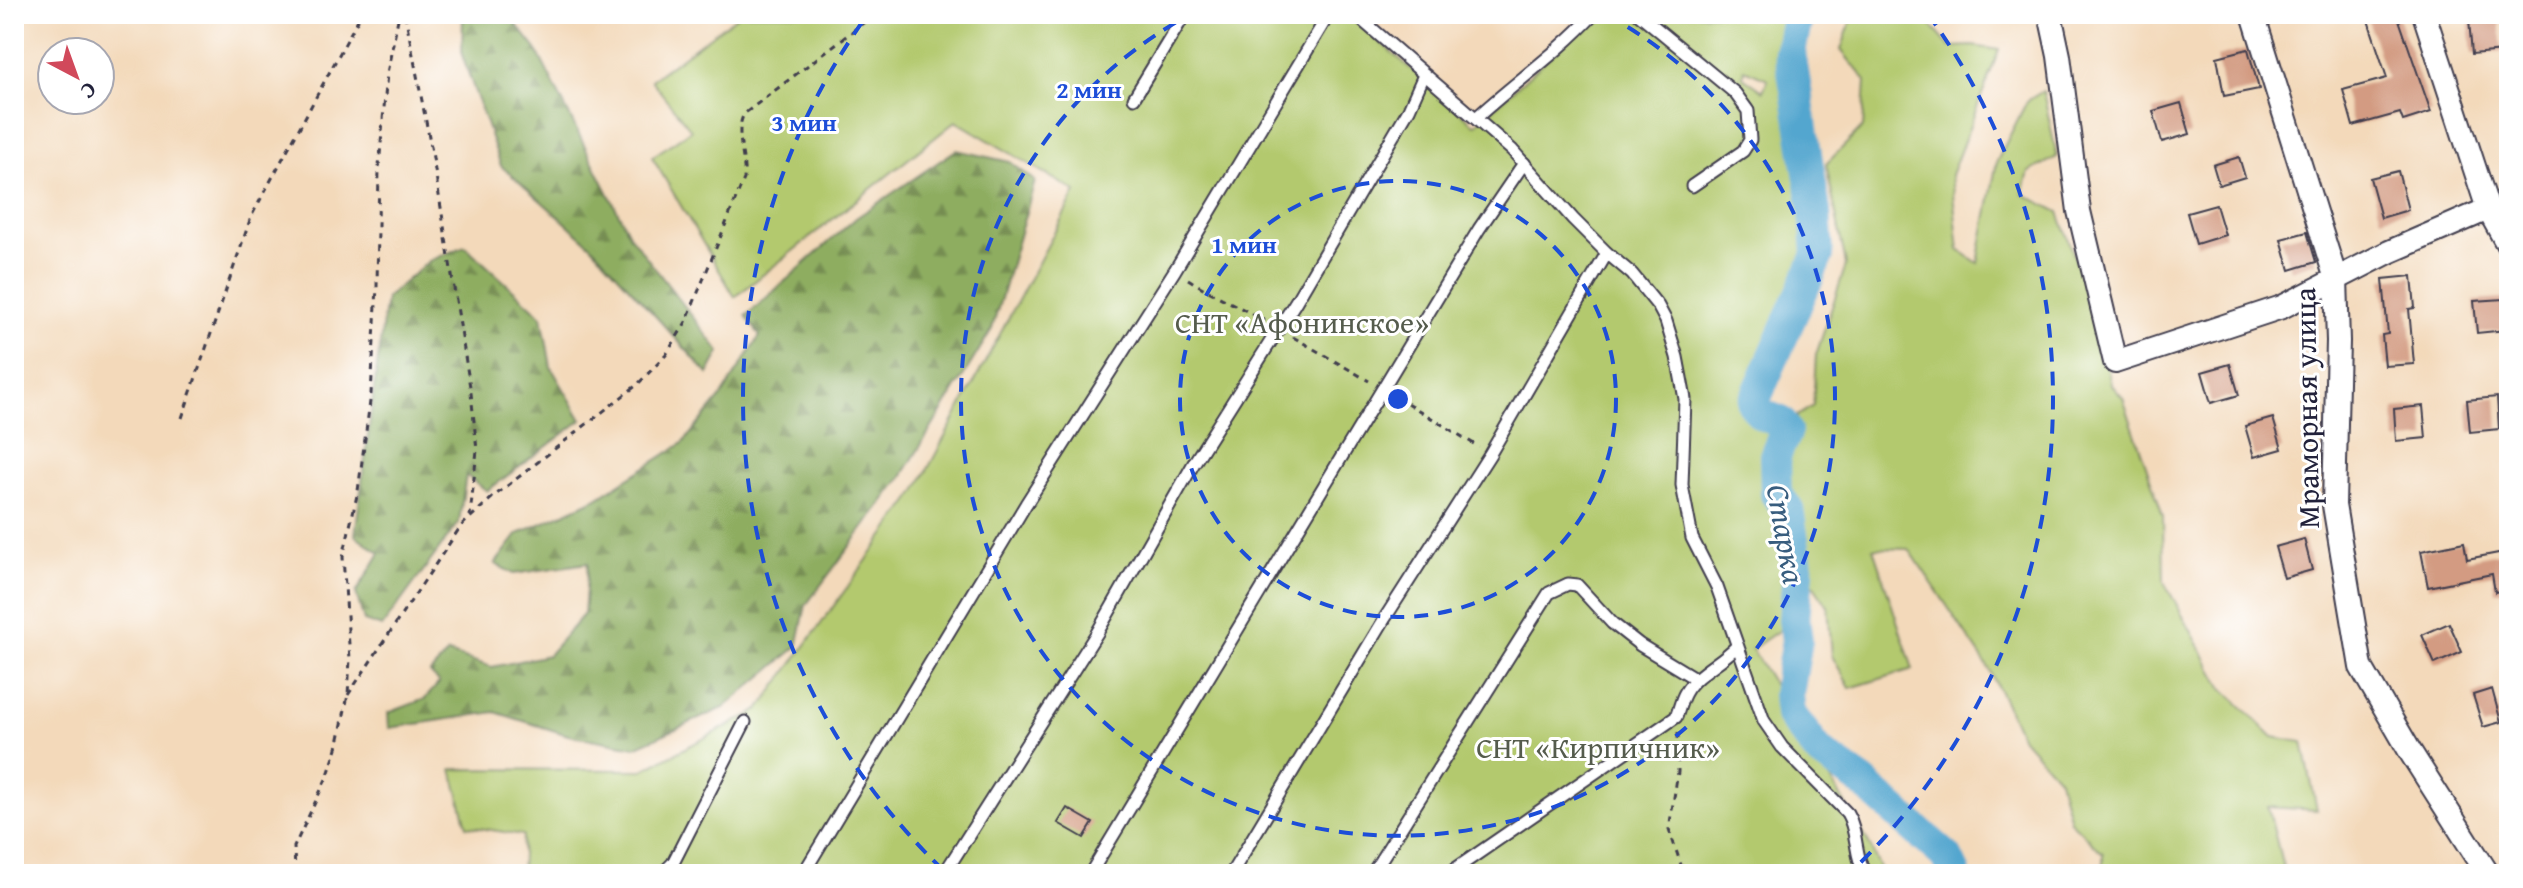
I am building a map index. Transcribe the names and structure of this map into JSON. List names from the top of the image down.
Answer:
{
  "streets": {
    "street": ["Мраморная улица"]
  },
  "water": ["Старка"],
  "parks": ["СНТ «Афонинское»", "СНТ «Кирпичник»"],
  "north": "bottom right",
  "rings": ["2 мин", "3 мин", "1 мин"]
}
